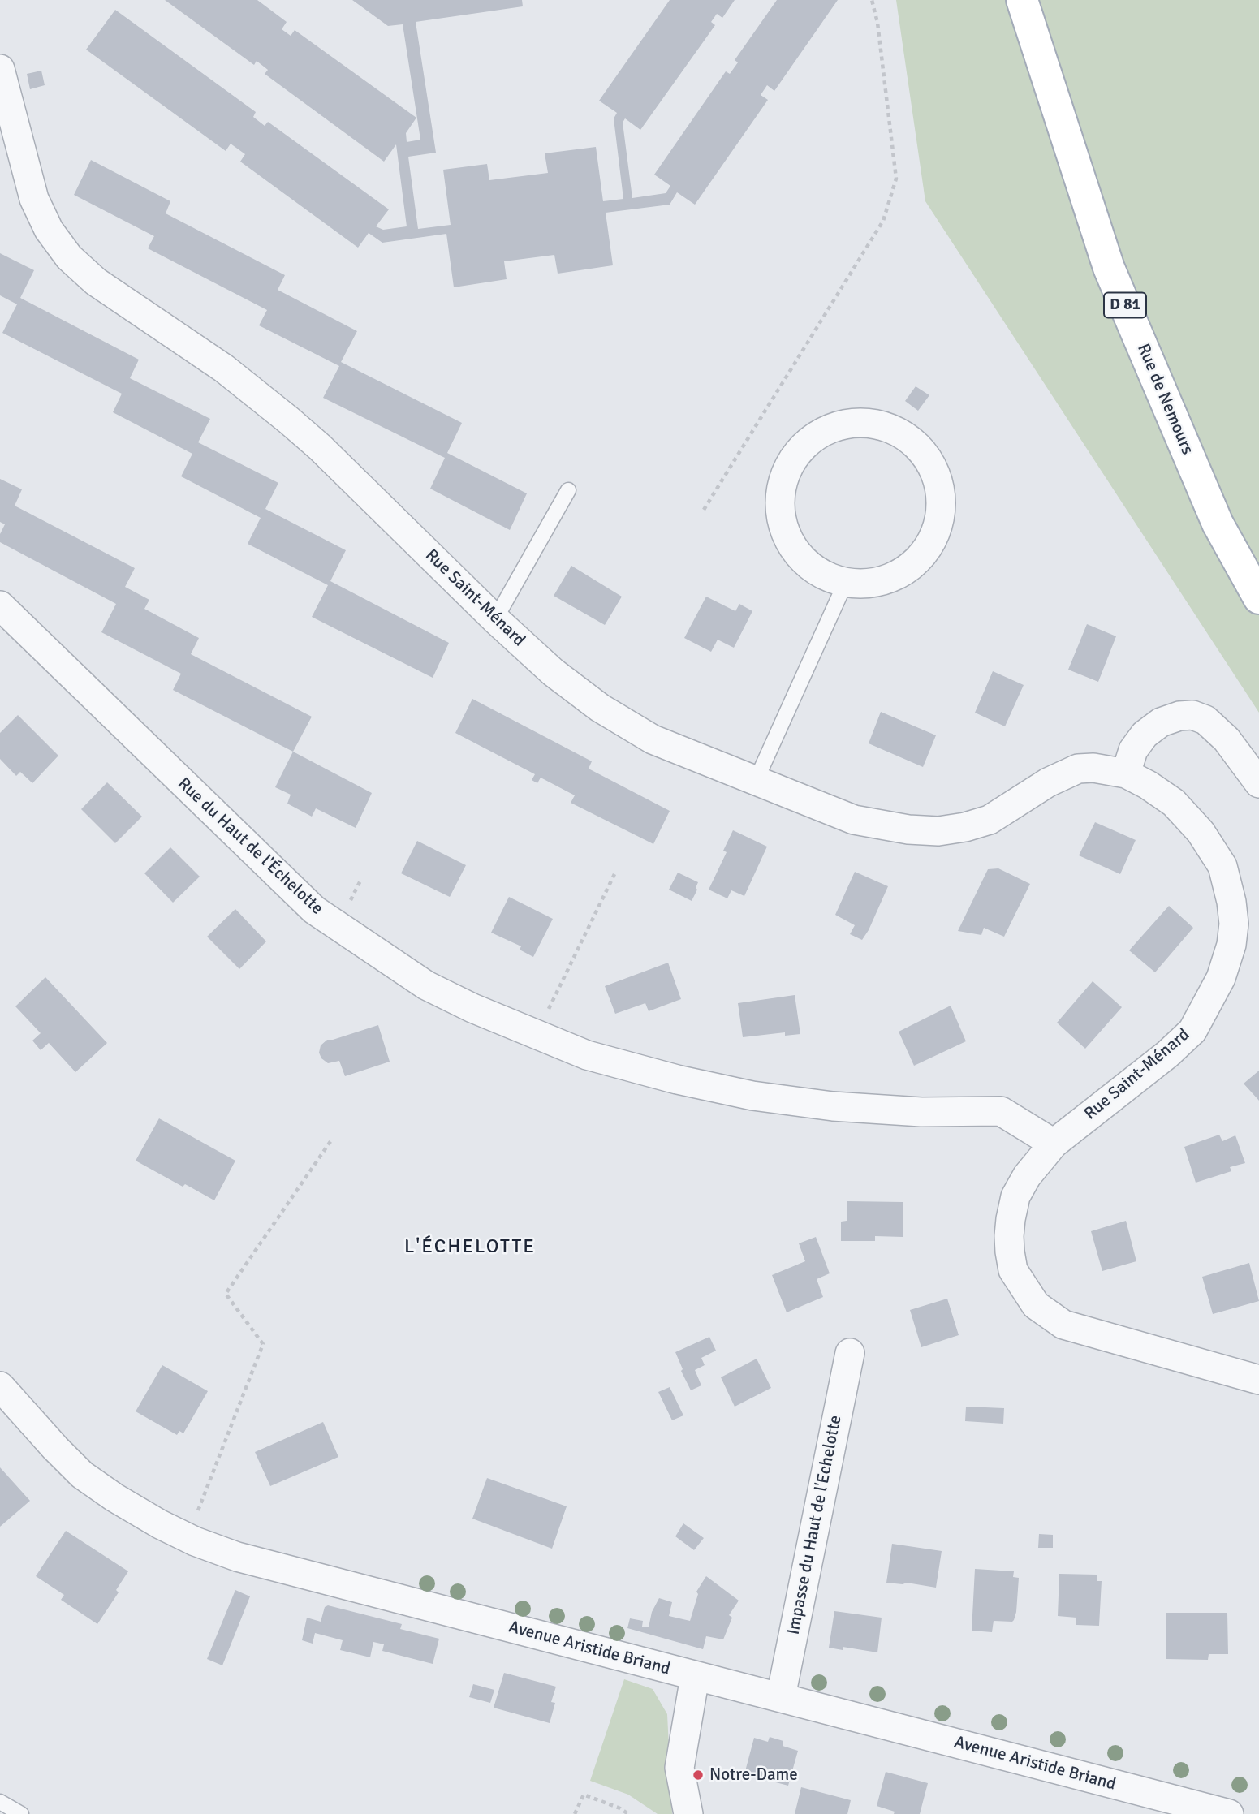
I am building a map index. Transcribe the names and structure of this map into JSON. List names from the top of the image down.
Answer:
{
  "streets": {
    "main road": ["D 81", "Rue de Nemours"],
    "street": [
      "Rue Saint-Ménard",
      "Rue du Haut de l'Échelotte",
      "Impasse du Haut de l'Echelotte",
      "Avenue Aristide Briand"
    ]
  },
  "crossings": [
    ["Rue Saint-Ménard", "Rue du Haut de l'Échelotte"],
    ["Impasse du Haut de l'Echelotte", "Avenue Aristide Briand"]
  ],
  "districts": ["L'ÉCHELOTTE"],
  "places": ["Notre-Dame"]
}
